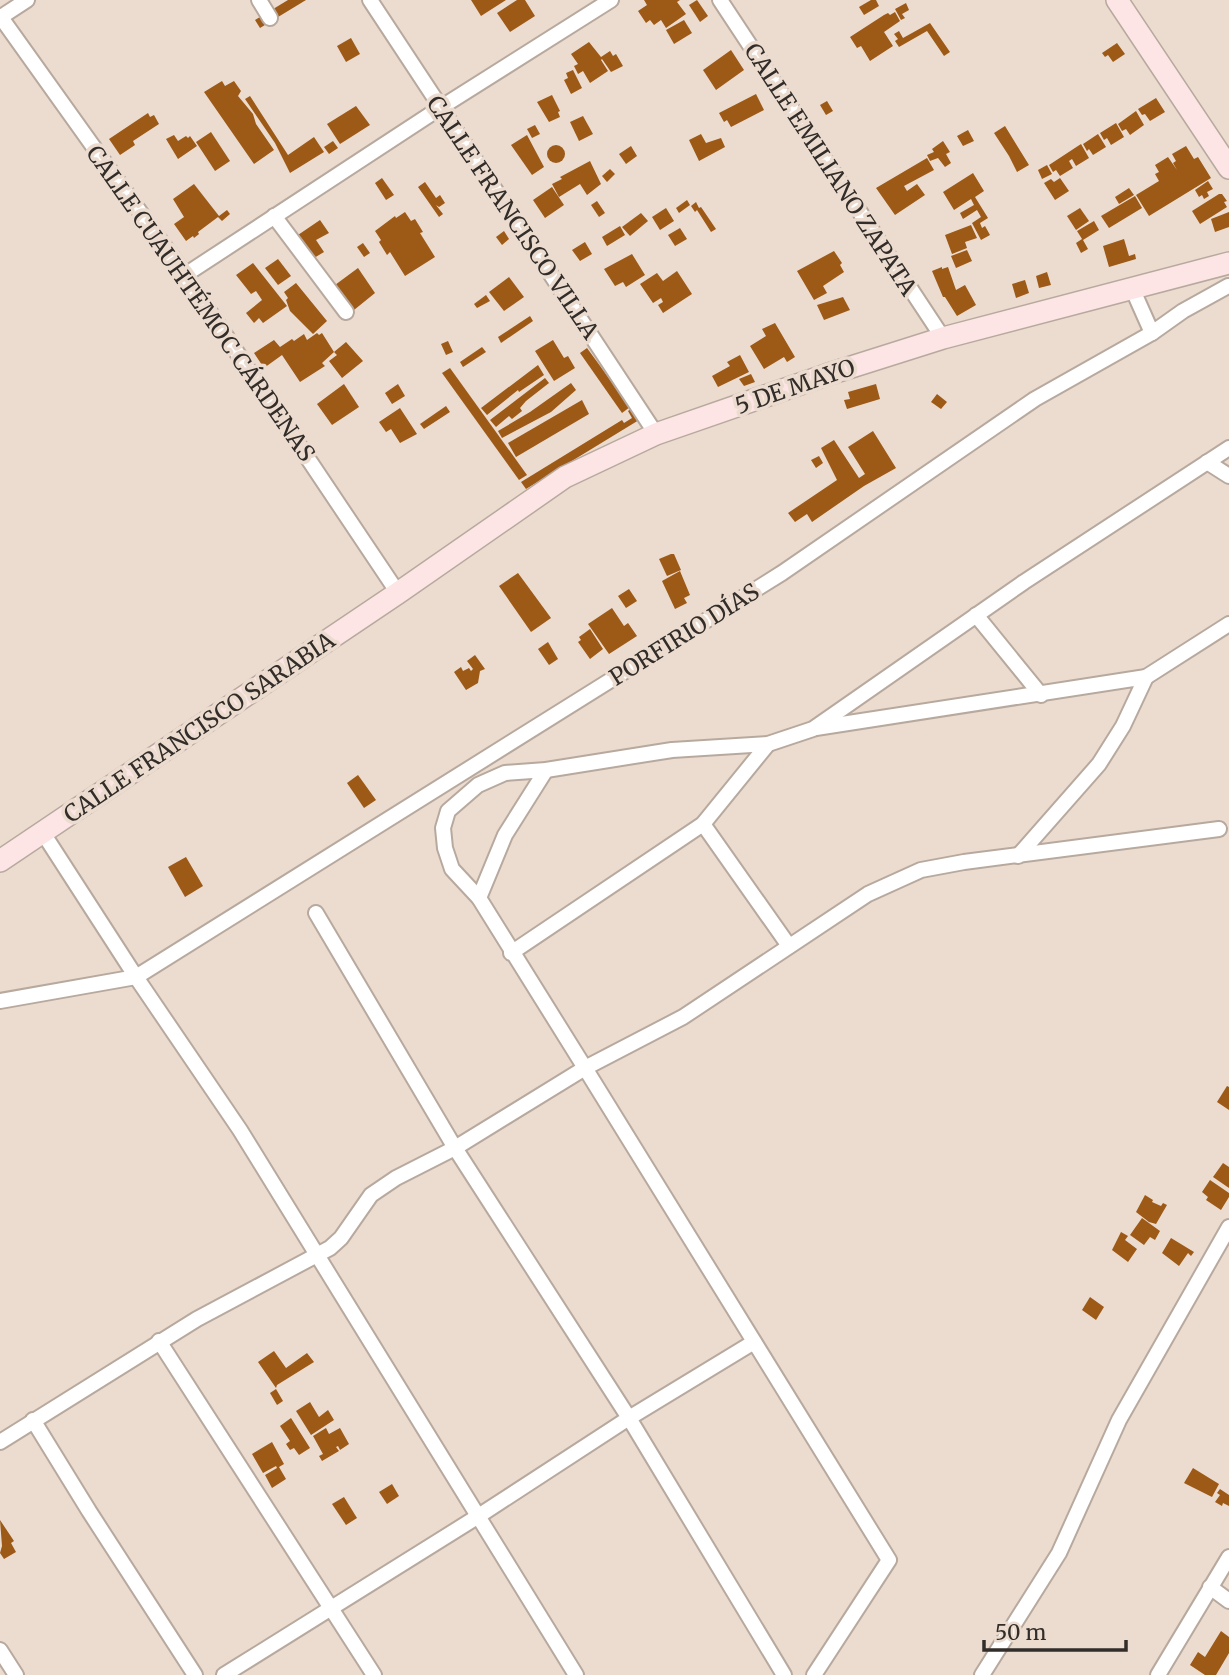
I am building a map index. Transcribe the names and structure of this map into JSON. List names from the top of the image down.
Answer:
{
  "streets": {
    "street": [
      "CALLE EMILIANO ZAPATA",
      "CALLE FRANCISCO VILLA",
      "CALLE CUAUHTÉMOC CÁRDENAS",
      "5 DE MAYO",
      "PORFIRIO DÍAS",
      "CALLE FRANCISCO SARABIA"
    ]
  },
  "crossings": [
    ["CALLE EMILIANO ZAPATA", "5 DE MAYO"],
    ["CALLE FRANCISCO VILLA", "5 DE MAYO"],
    ["CALLE CUAUHTÉMOC CÁRDENAS", "5 DE MAYO"],
    ["CALLE CUAUHTÉMOC CÁRDENAS", "CALLE FRANCISCO SARABIA"],
    ["5 DE MAYO", "CALLE FRANCISCO SARABIA"]
  ],
  "scale_bar": "50 m"
}
